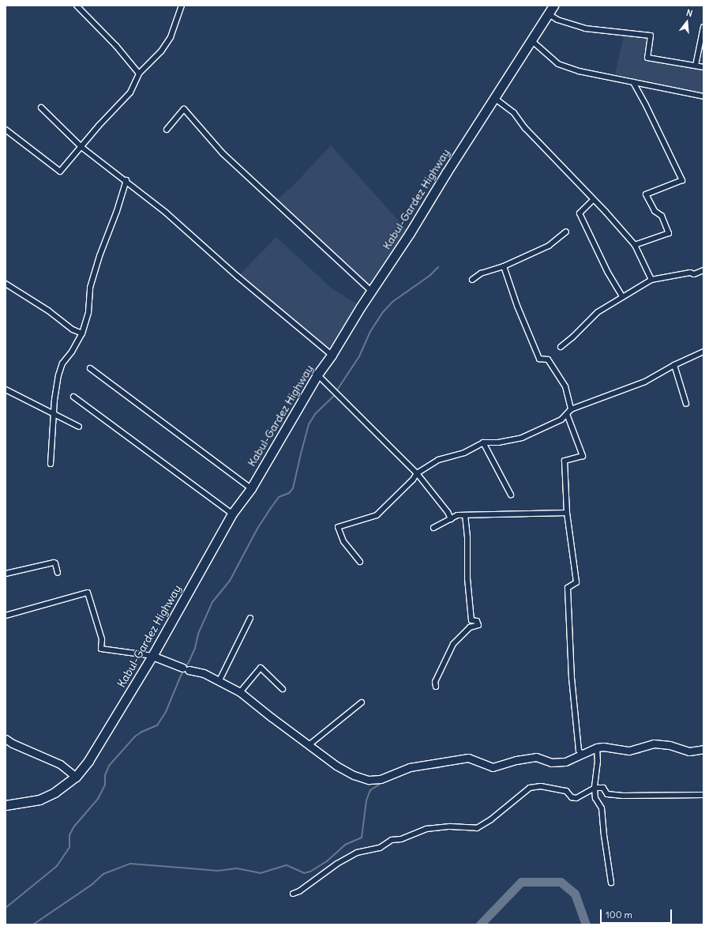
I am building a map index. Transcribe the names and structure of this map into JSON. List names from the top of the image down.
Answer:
{
  "streets": {
    "highway": ["Kabul-Gardez Highway"]
  },
  "scale_bar": "100 m",
  "north": "top"
}
